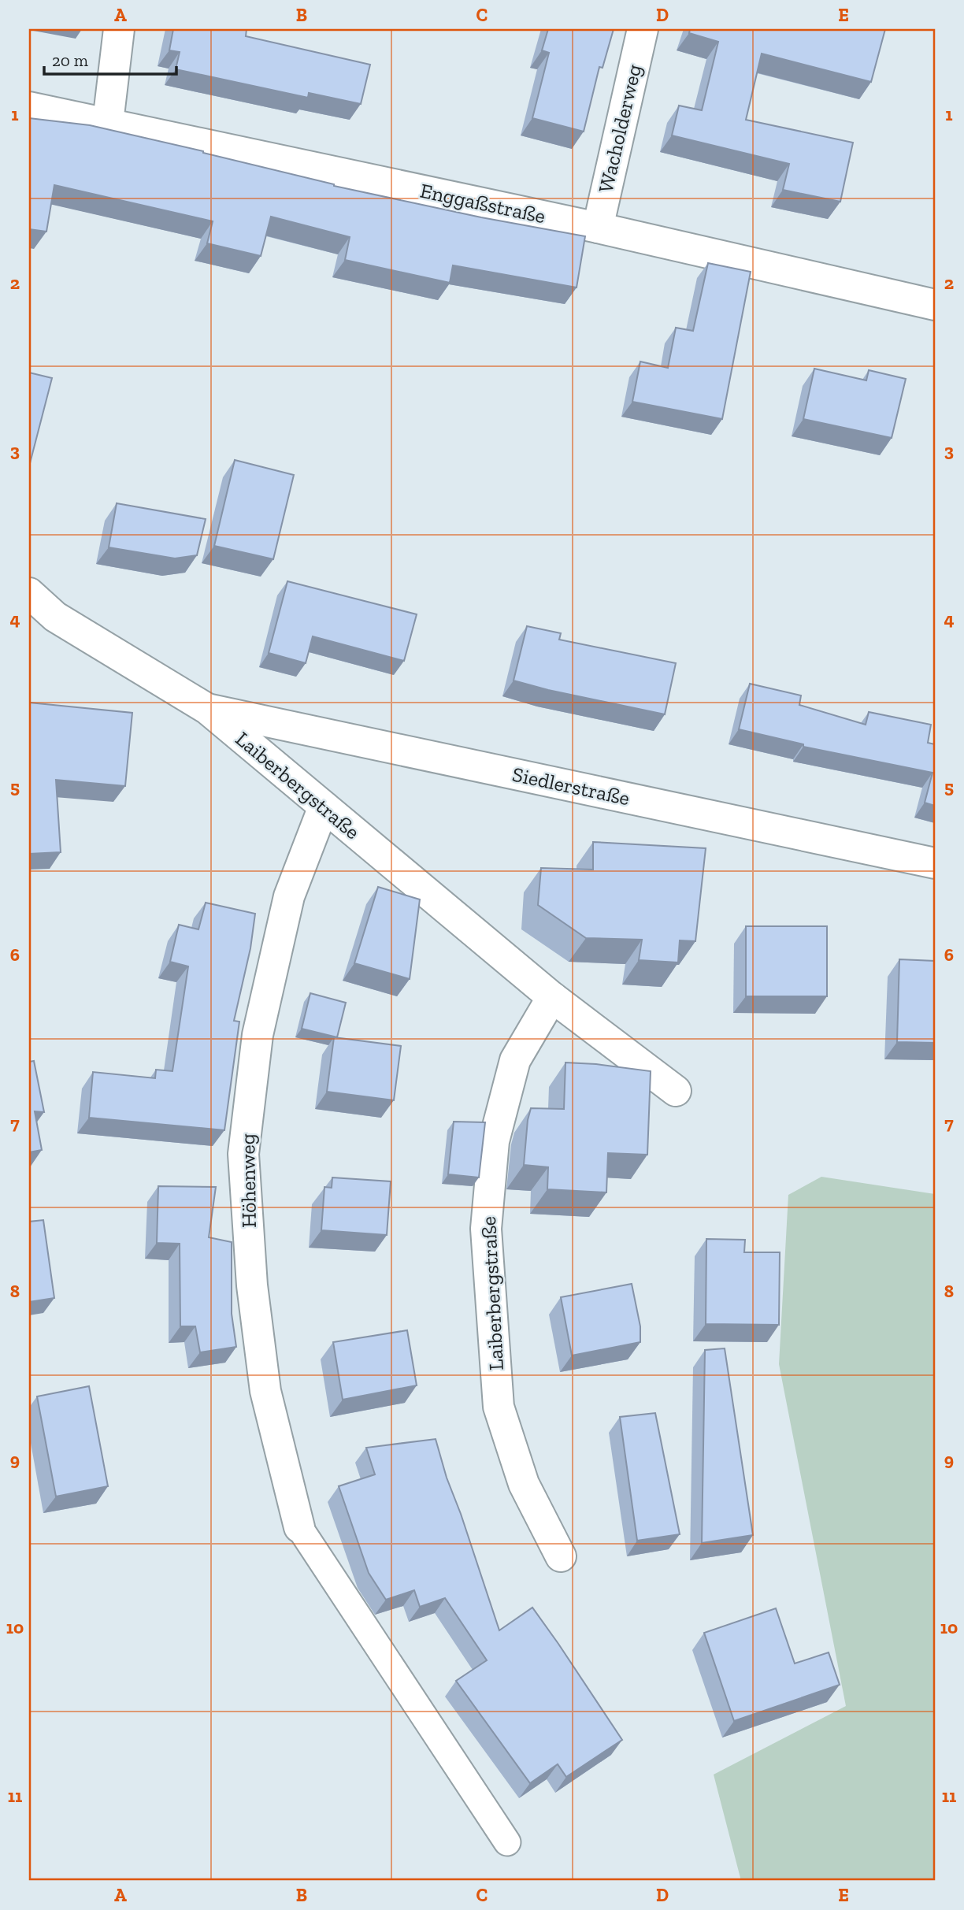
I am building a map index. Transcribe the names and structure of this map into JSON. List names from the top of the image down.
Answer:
{
  "streets": {
    "street": [
      "Wacholderweg",
      "Enggaßstraße",
      "Laiberbergstraße",
      "Siedlerstraße",
      "Höhenweg"
    ]
  },
  "crossings": [
    ["Wacholderweg", "Enggaßstraße"],
    ["Laiberbergstraße", "Siedlerstraße"],
    ["Laiberbergstraße", "Höhenweg"]
  ],
  "scale_bar": "20 m",
  "grid": {
    "columns": [
      "A",
      "B",
      "C",
      "D",
      "E"
    ],
    "rows": [
      "1",
      "2",
      "3",
      "4",
      "5",
      "6",
      "7",
      "8",
      "9",
      "10",
      "11"
    ]
  }
}
